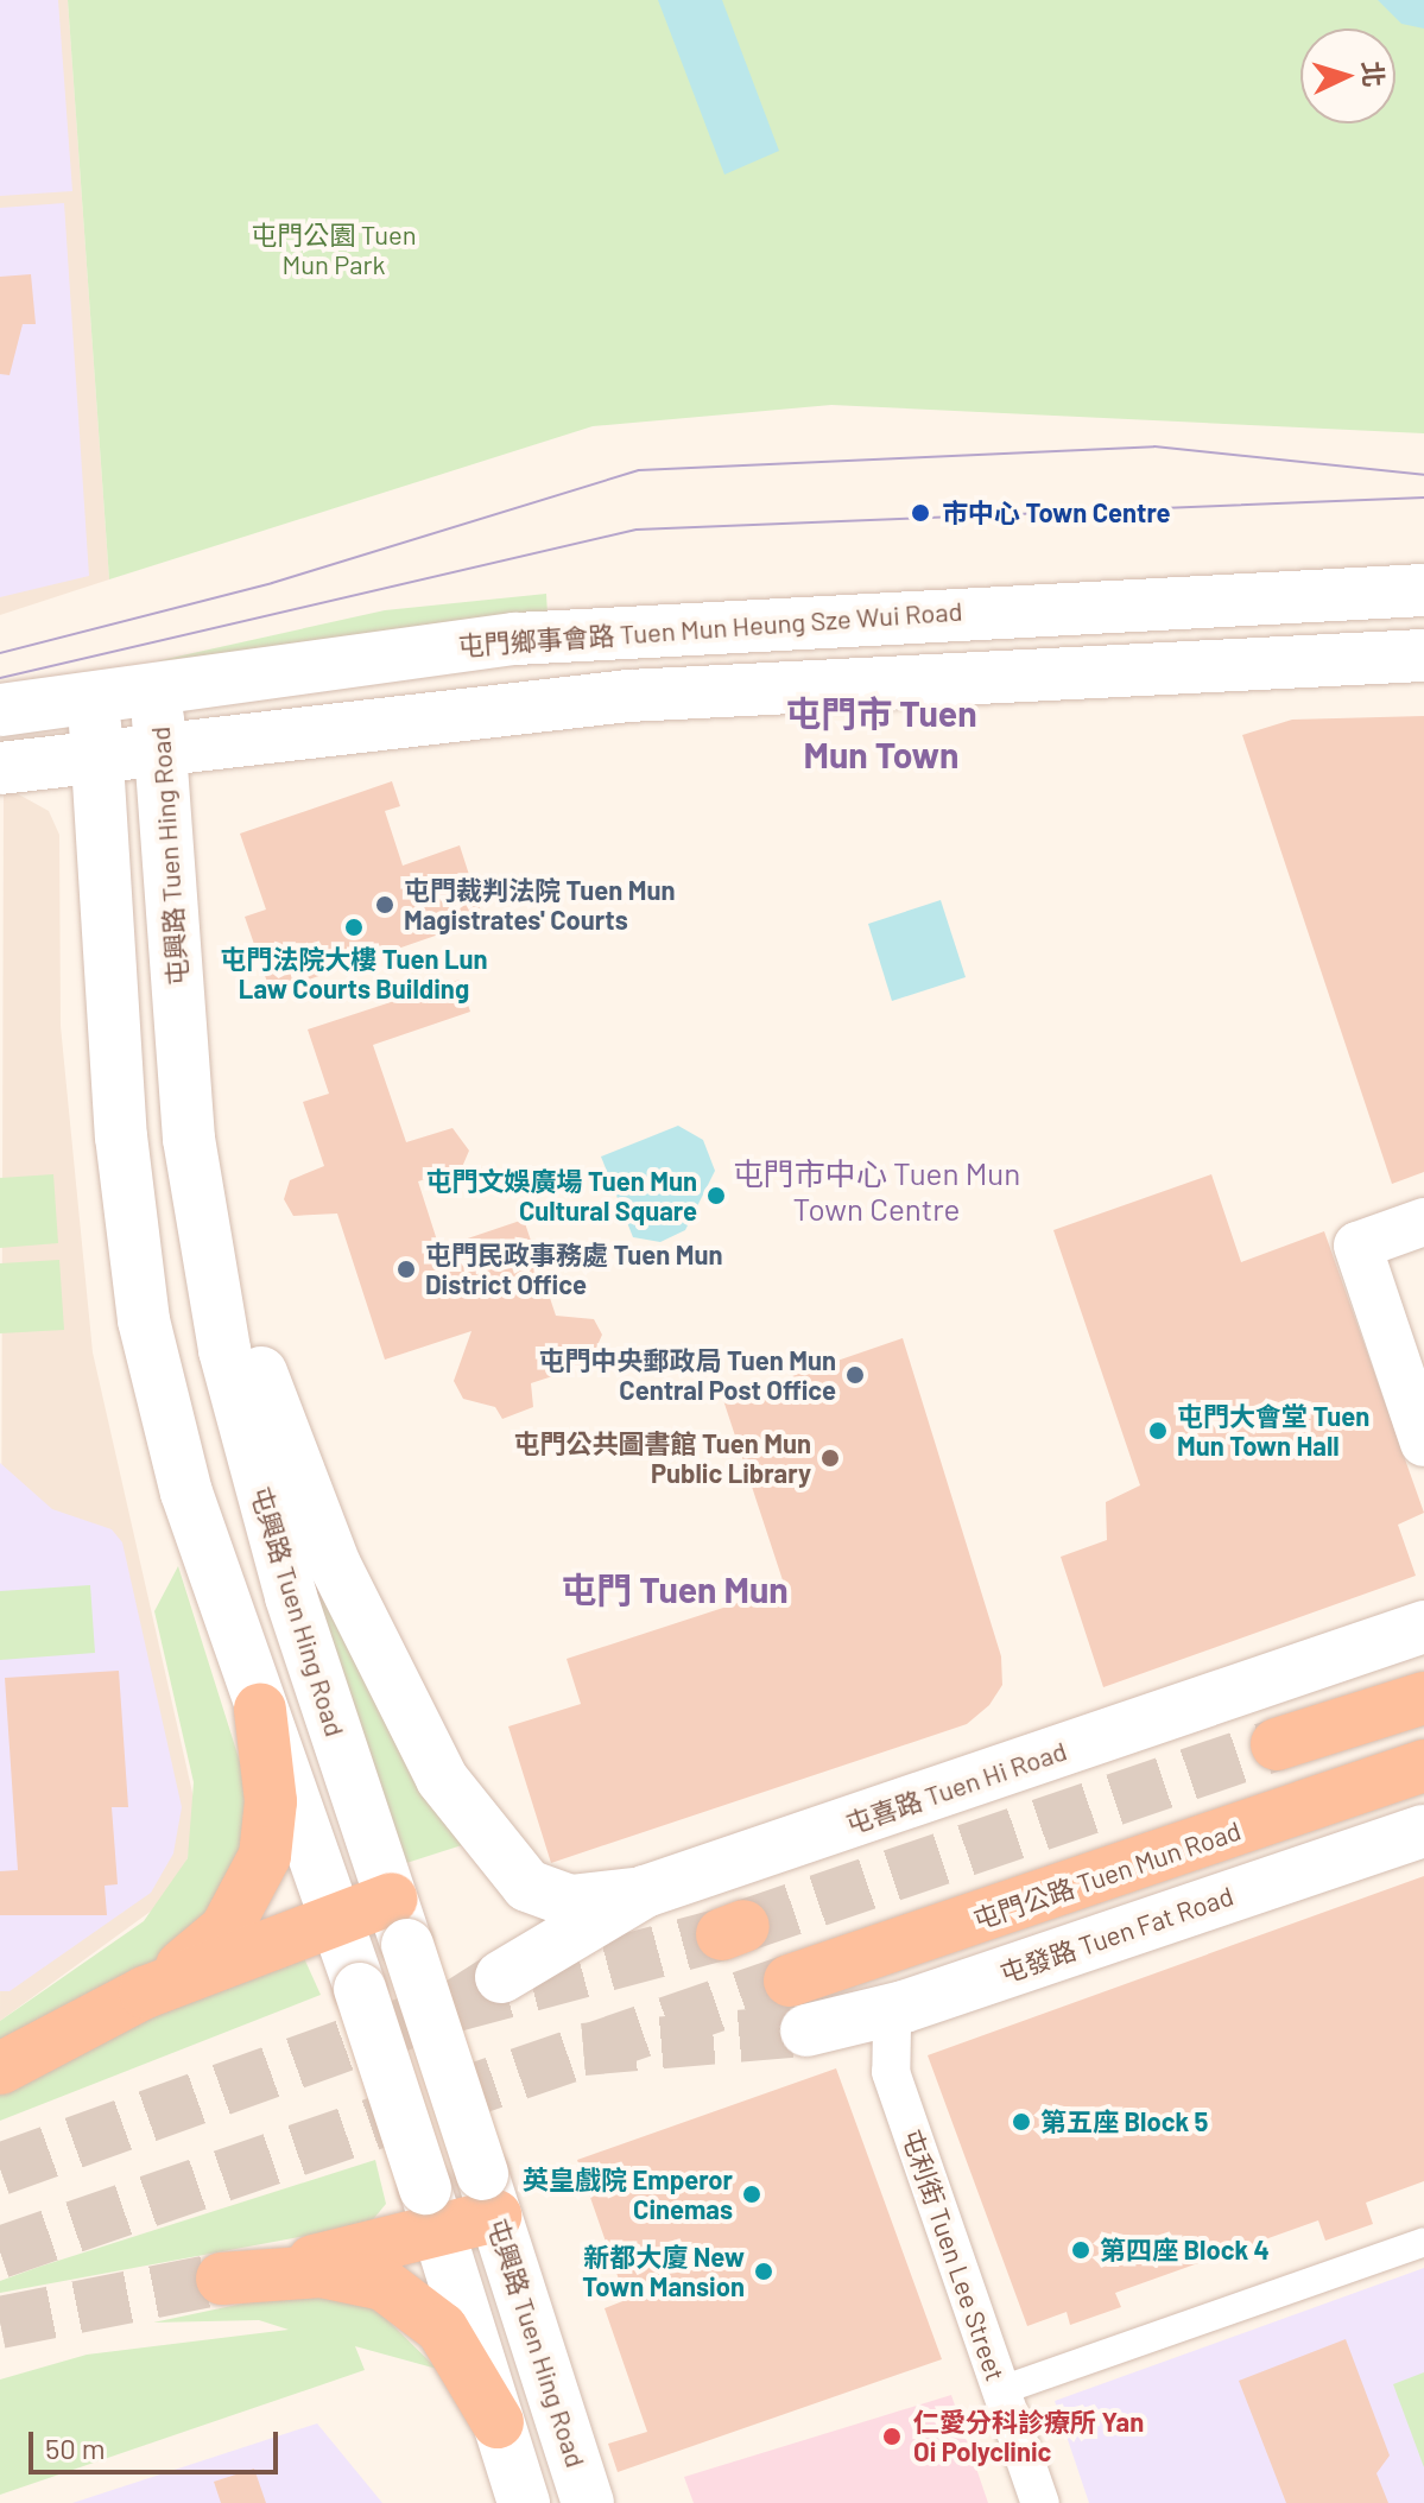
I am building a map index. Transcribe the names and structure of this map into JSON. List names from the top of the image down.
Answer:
{
  "streets": {
    "highway": ["屯門公路 Tuen Mun Road"],
    "main road": [
      "屯門鄉事會路 Tuen Mun Heung Sze Wui Road",
      "屯興路 Tuen Hing Road",
      "屯喜路 Tuen Hi Road",
      "屯發路 Tuen Fat Road"
    ],
    "street": ["屯利街 Tuen Lee Street"]
  },
  "crossings": [
    ["屯門鄉事會路 Tuen Mun Heung Sze Wui Road", "屯興路 Tuen Hing Road"],
    ["屯發路 Tuen Fat Road", "屯利街 Tuen Lee Street"]
  ],
  "districts": ["屯門市 Tuen Mun Town", "屯門市中心 Tuen Mun Town Centre", "屯門 Tuen Mun"],
  "parks": ["屯門公園 Tuen Mun Park"],
  "places": [
    "市中心 Town Centre",
    "屯門裁判法院 Tuen Mun Magistrates' Courts",
    "屯門法院大樓 Tuen Lun Law Courts Building",
    "屯門文娛廣場 Tuen Mun Cultural Square",
    "屯門民政事務處 Tuen Mun District Office",
    "屯門中央郵政局 Tuen Mun Central Post Office",
    "屯門大會堂 Tuen Mun Town Hall",
    "屯門公共圖書館 Tuen Mun Public Library",
    "第五座 Block 5",
    "英皇戲院 Emperor Cinemas",
    "第四座 Block 4",
    "新都大廈 New Town Mansion",
    "仁愛分科診療所 Yan Oi Polyclinic"
  ],
  "scale_bar": "50 m",
  "north": "right"
}
